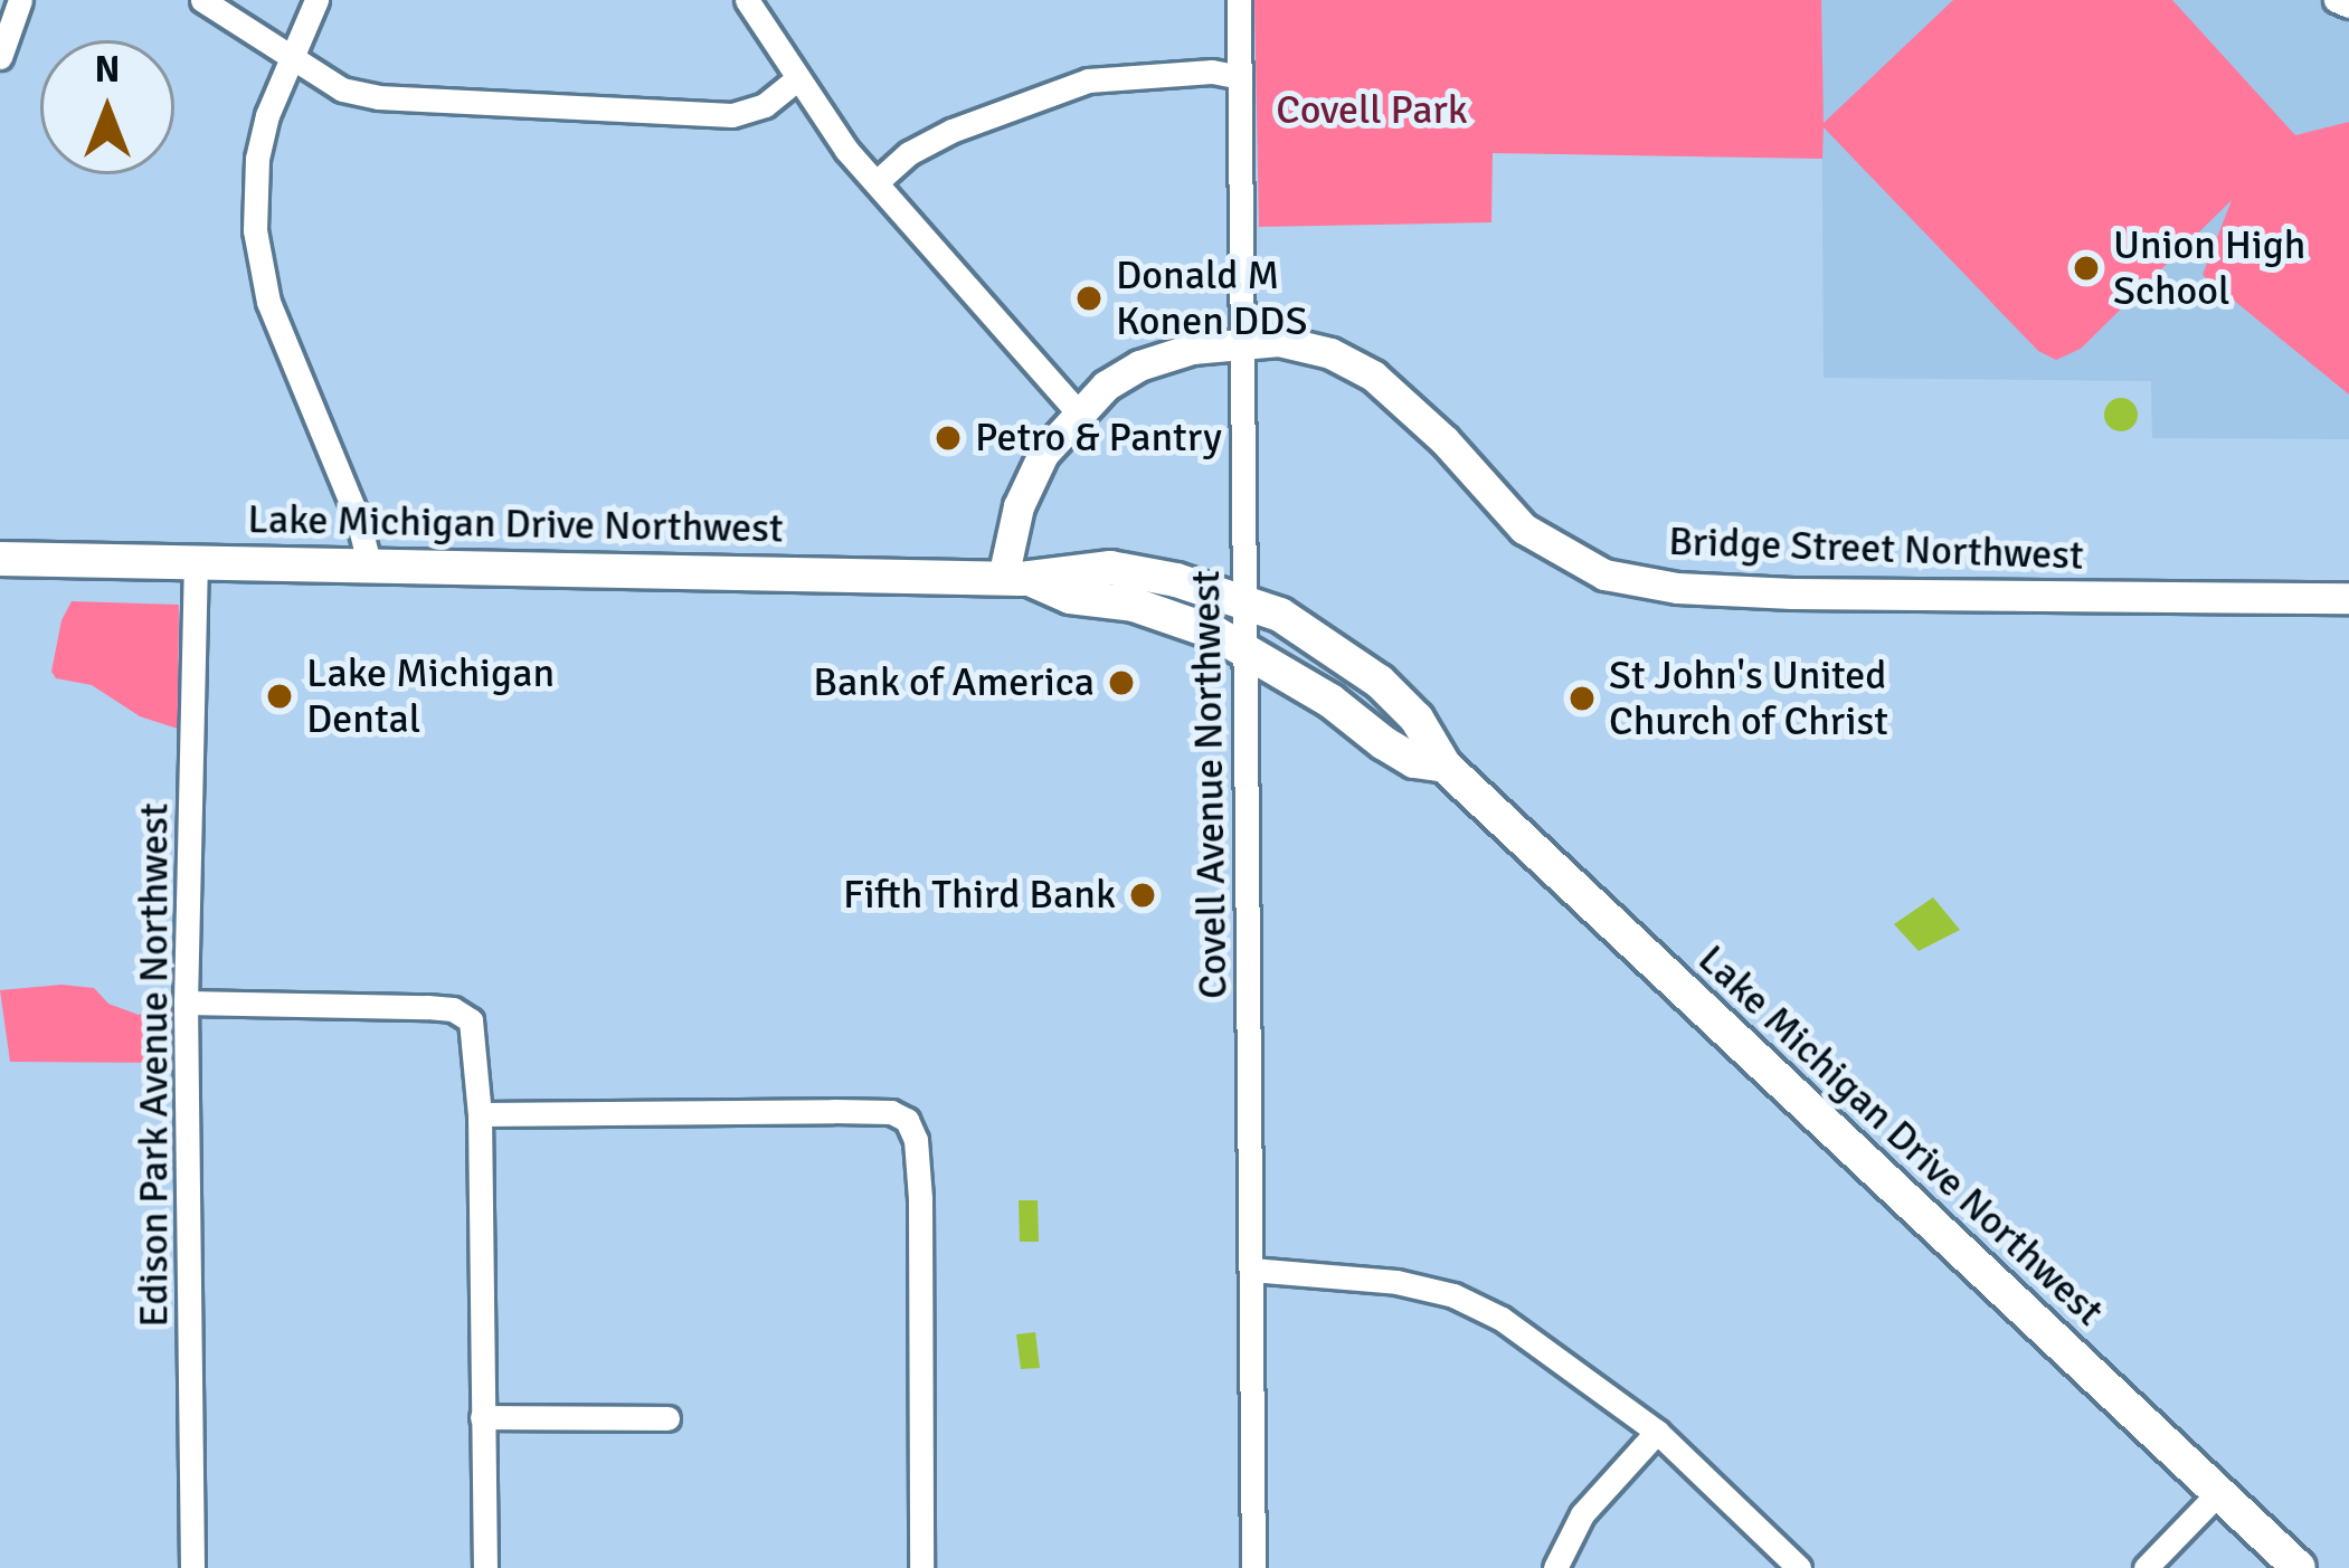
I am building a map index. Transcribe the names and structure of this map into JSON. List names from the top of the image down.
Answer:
{
  "streets": {
    "highway": ["Lake Michigan Drive Northwest"],
    "main road": ["Bridge Street Northwest"],
    "street": ["Covell Avenue Northwest", "Edison Park Avenue Northwest"]
  },
  "crossings": [
    ["Lake Michigan Drive Northwest", "Bridge Street Northwest"],
    ["Lake Michigan Drive Northwest", "Covell Avenue Northwest"],
    ["Lake Michigan Drive Northwest", "Edison Park Avenue Northwest"],
    ["Bridge Street Northwest", "Covell Avenue Northwest"]
  ],
  "parks": ["Covell Park"],
  "places": [
    "Union High School",
    "Donald M Konen DDS",
    "Petro & Pantry",
    "Bank of America",
    "Lake Michigan Dental",
    "St John's United Church of Christ",
    "Fifth Third Bank"
  ],
  "north": "top"
}
